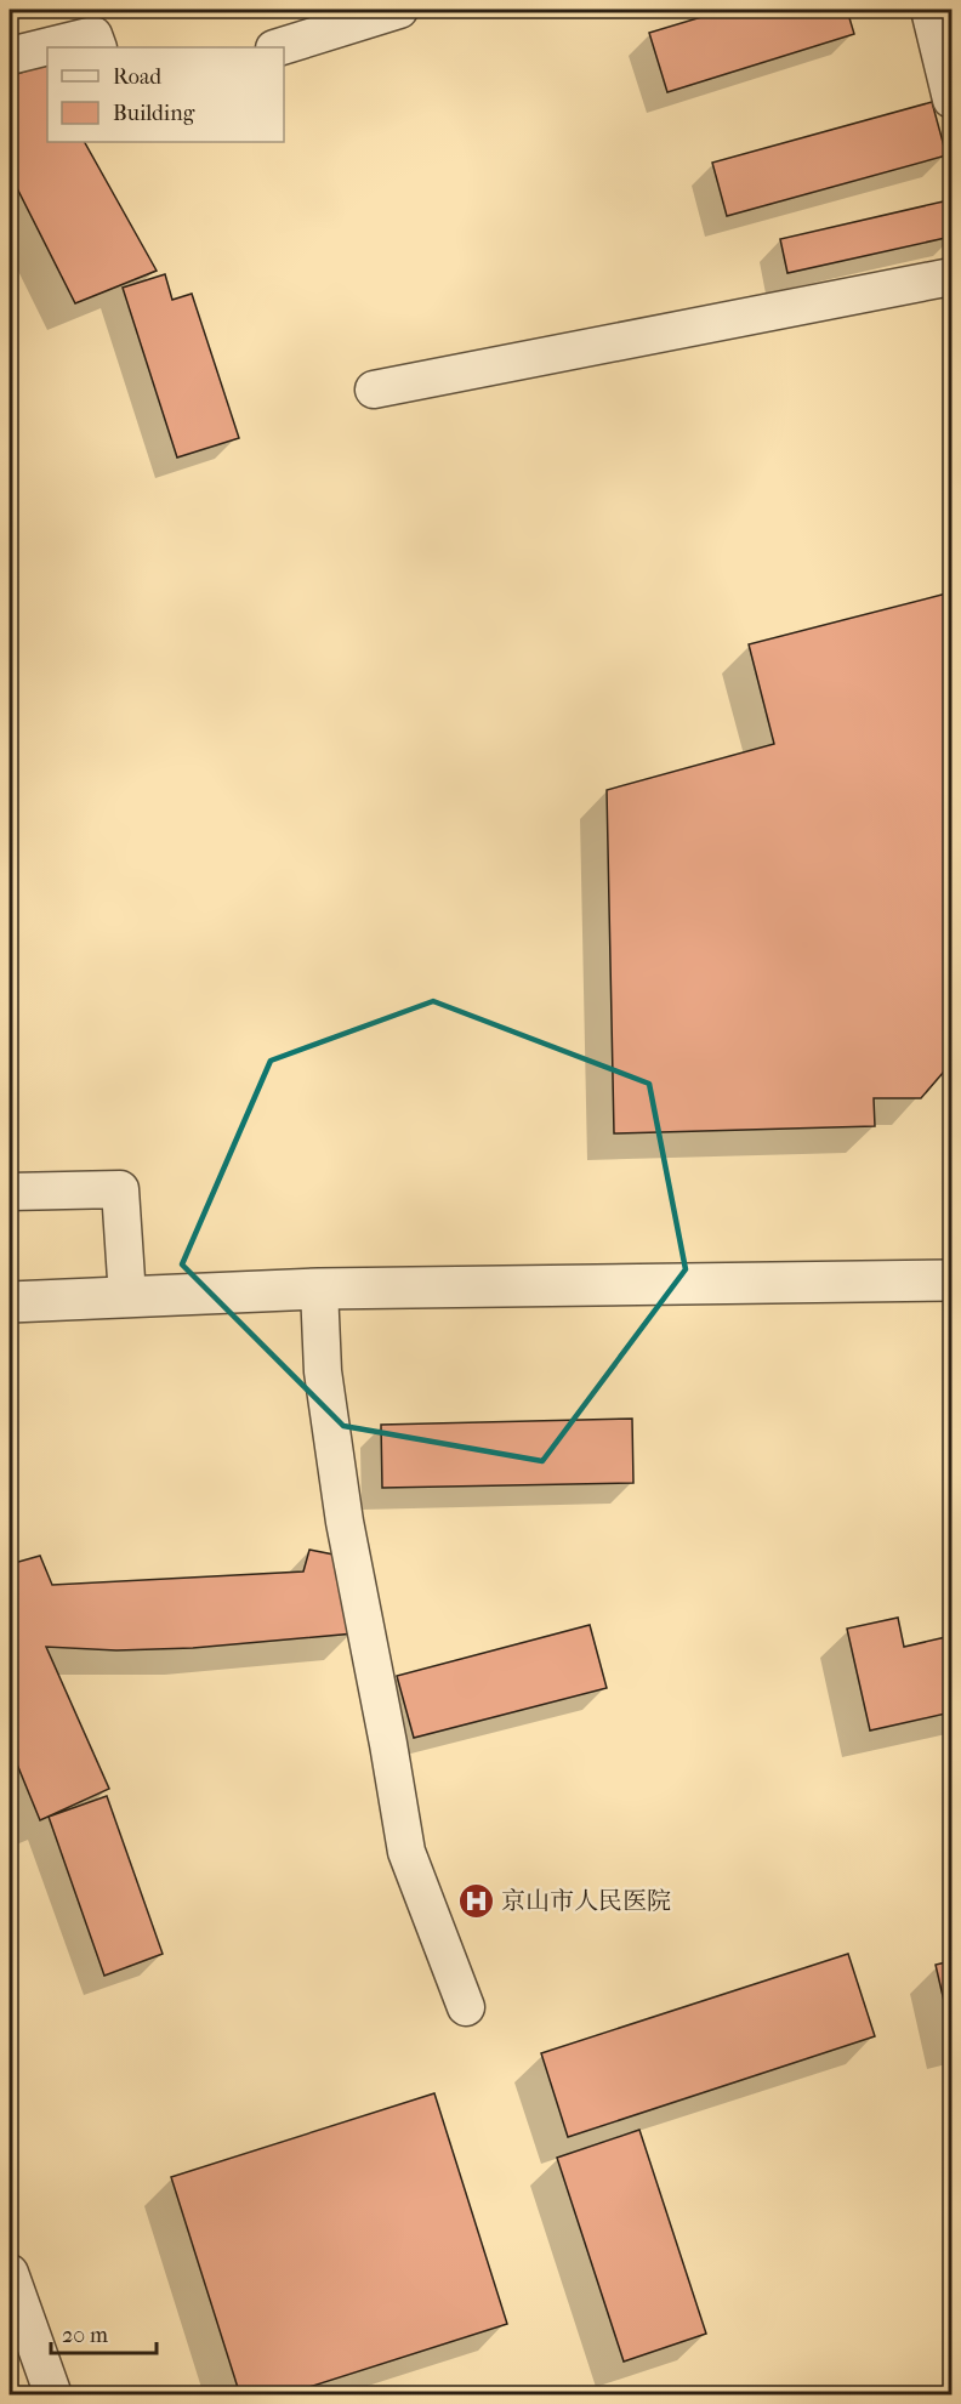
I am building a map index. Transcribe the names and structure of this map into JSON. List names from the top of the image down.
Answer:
{
  "places": {
    "hospital": ["京山市人民医院"]
  },
  "legend": ["Road", "Building"],
  "scale_bar": "20 m"
}
